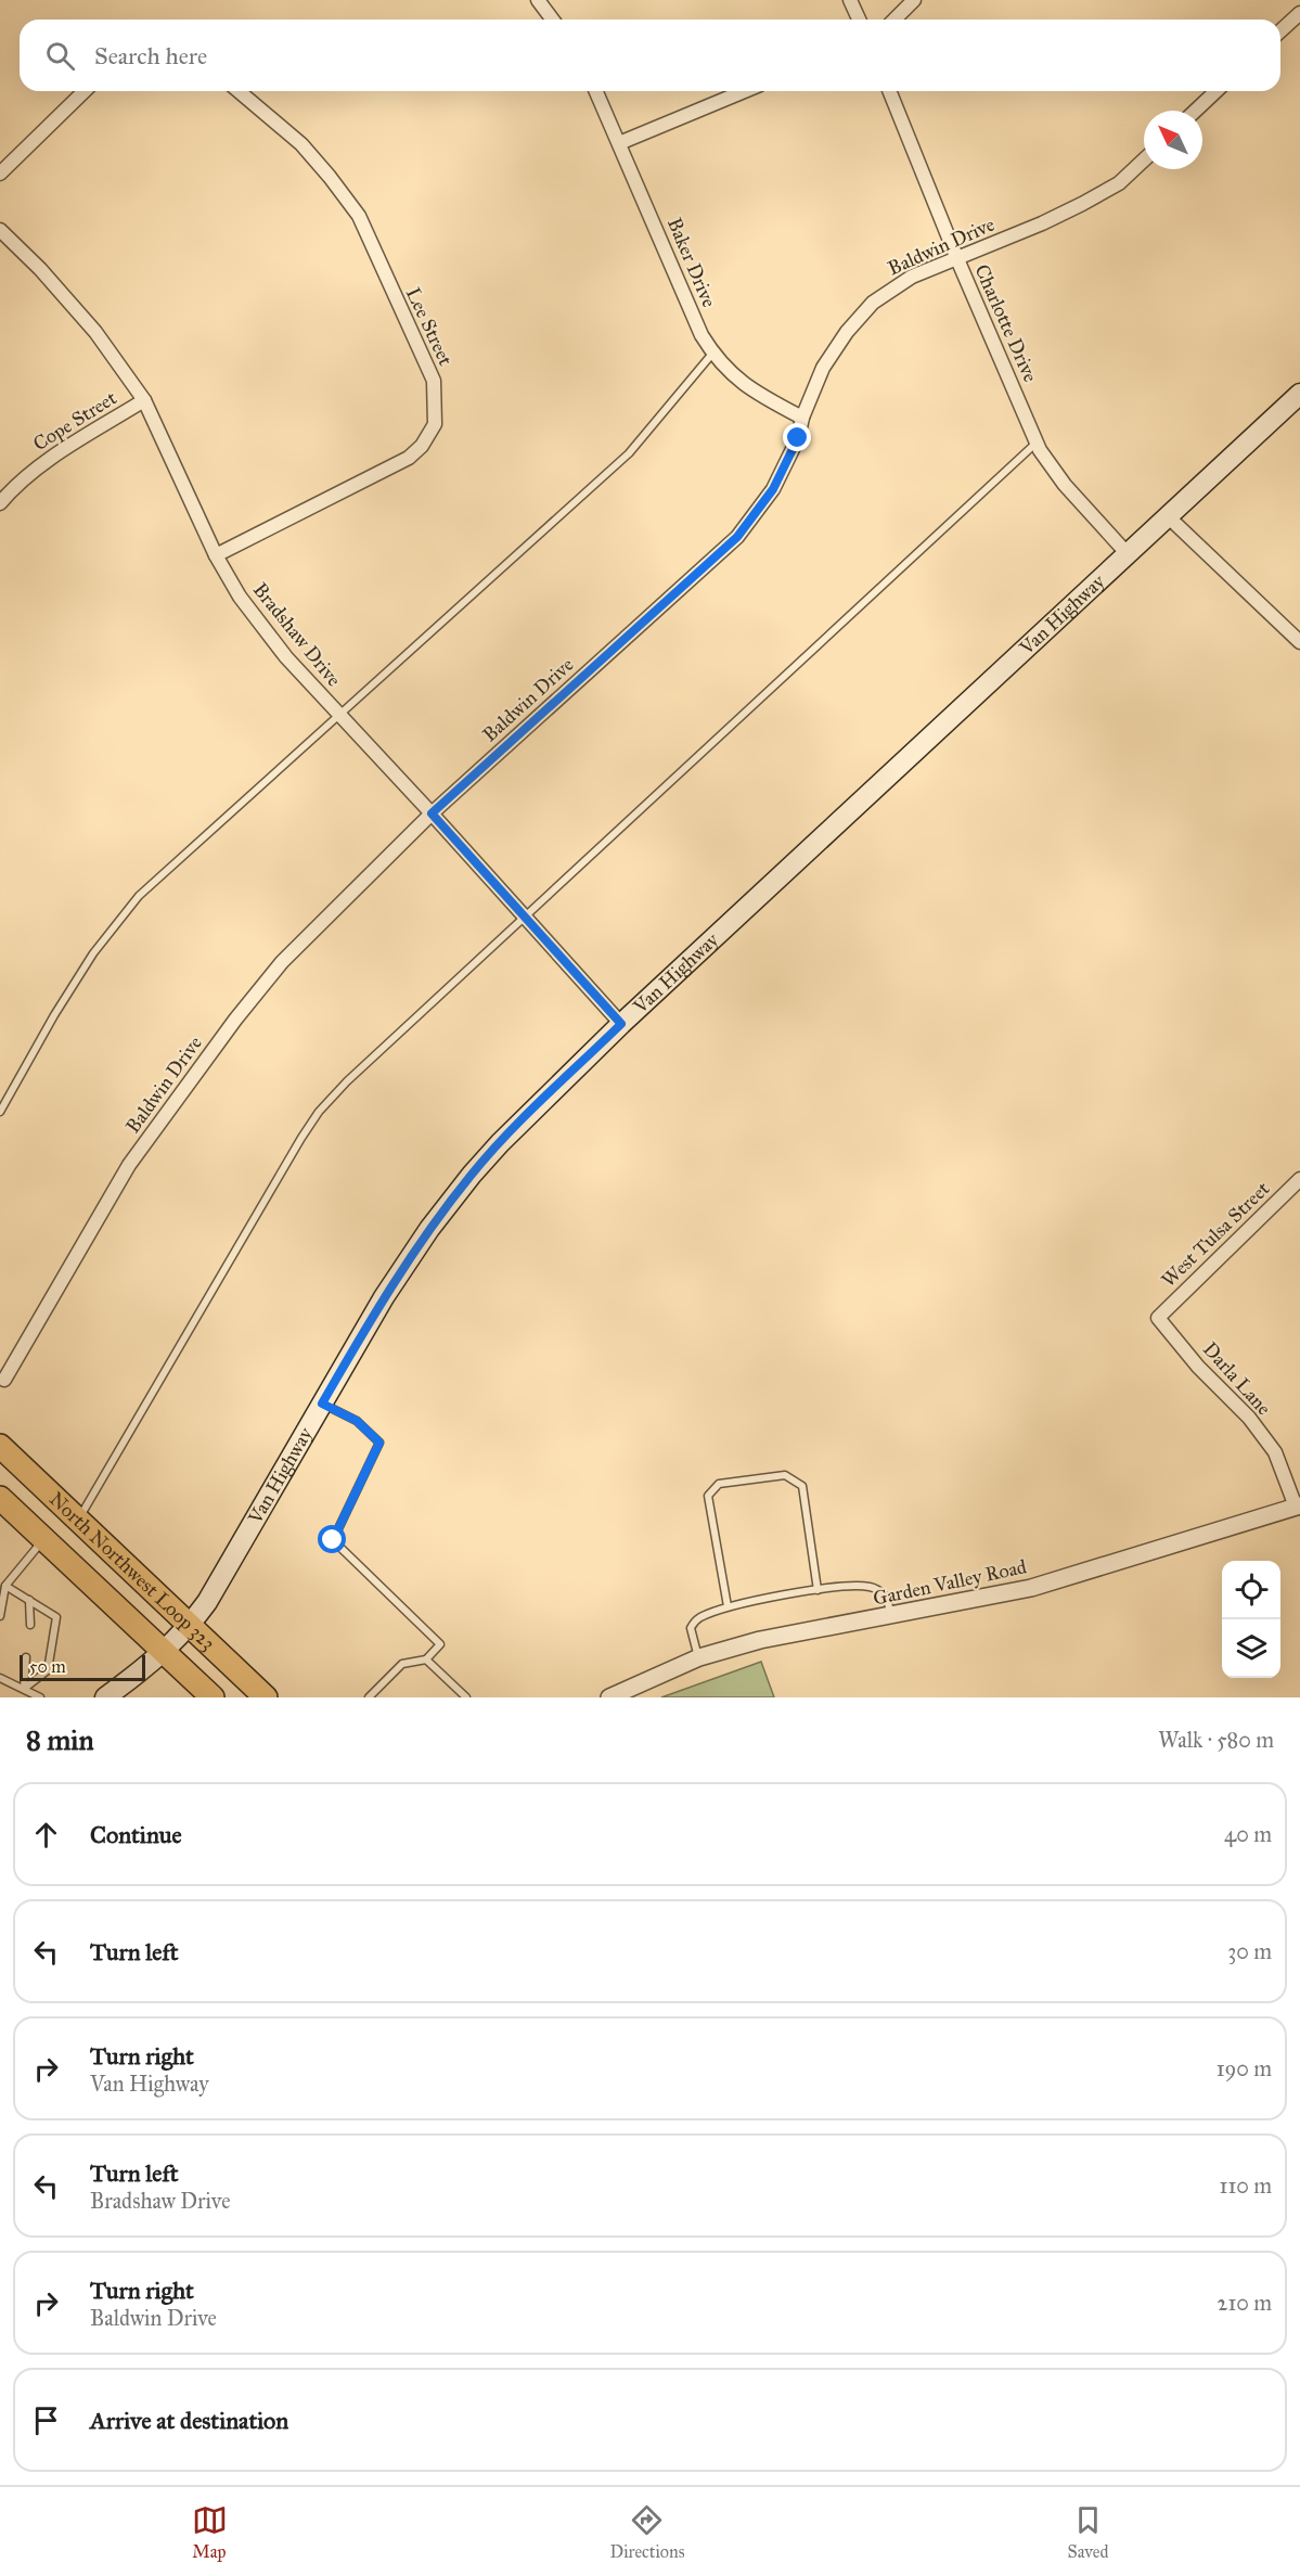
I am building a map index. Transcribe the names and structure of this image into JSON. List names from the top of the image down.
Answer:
{
  "streets": {
    "highway": ["North Northwest Loop 323"],
    "main road": ["Van Highway"],
    "street": [
      "Baldwin Drive",
      "Baker Drive",
      "Charlotte Drive",
      "Lee Street",
      "Cope Street",
      "Bradshaw Drive",
      "West Tulsa Street",
      "Darla Lane",
      "Garden Valley Road"
    ]
  },
  "crossings": [
    ["Baldwin Drive", "Baker Drive"],
    ["Baldwin Drive", "Charlotte Drive"],
    ["Baldwin Drive", "Bradshaw Drive"],
    ["Charlotte Drive", "Van Highway"],
    ["Lee Street", "Bradshaw Drive"],
    ["Cope Street", "Bradshaw Drive"],
    ["Van Highway", "Bradshaw Drive"],
    ["Van Highway", "North Northwest Loop 323"],
    ["West Tulsa Street", "Darla Lane"],
    ["Darla Lane", "Garden Valley Road"]
  ],
  "scale_bar": "50 m",
  "north": "top left",
  "page": {
    "search": "Search here",
    "scale": "50 m",
    "heading": ["8 min", "Walk · 580 m"],
    "list": [
      ["Continue", "40 m"],
      ["Turn left", "30 m"],
      ["Turn right", "Van Highway", "190 m"],
      ["Turn left", "Bradshaw Drive", "110 m"],
      ["Turn right", "Baldwin Drive", "210 m"],
      "Arrive at destination"
    ],
    "nav": ["Map", "Directions", "Saved"]
  }
}
